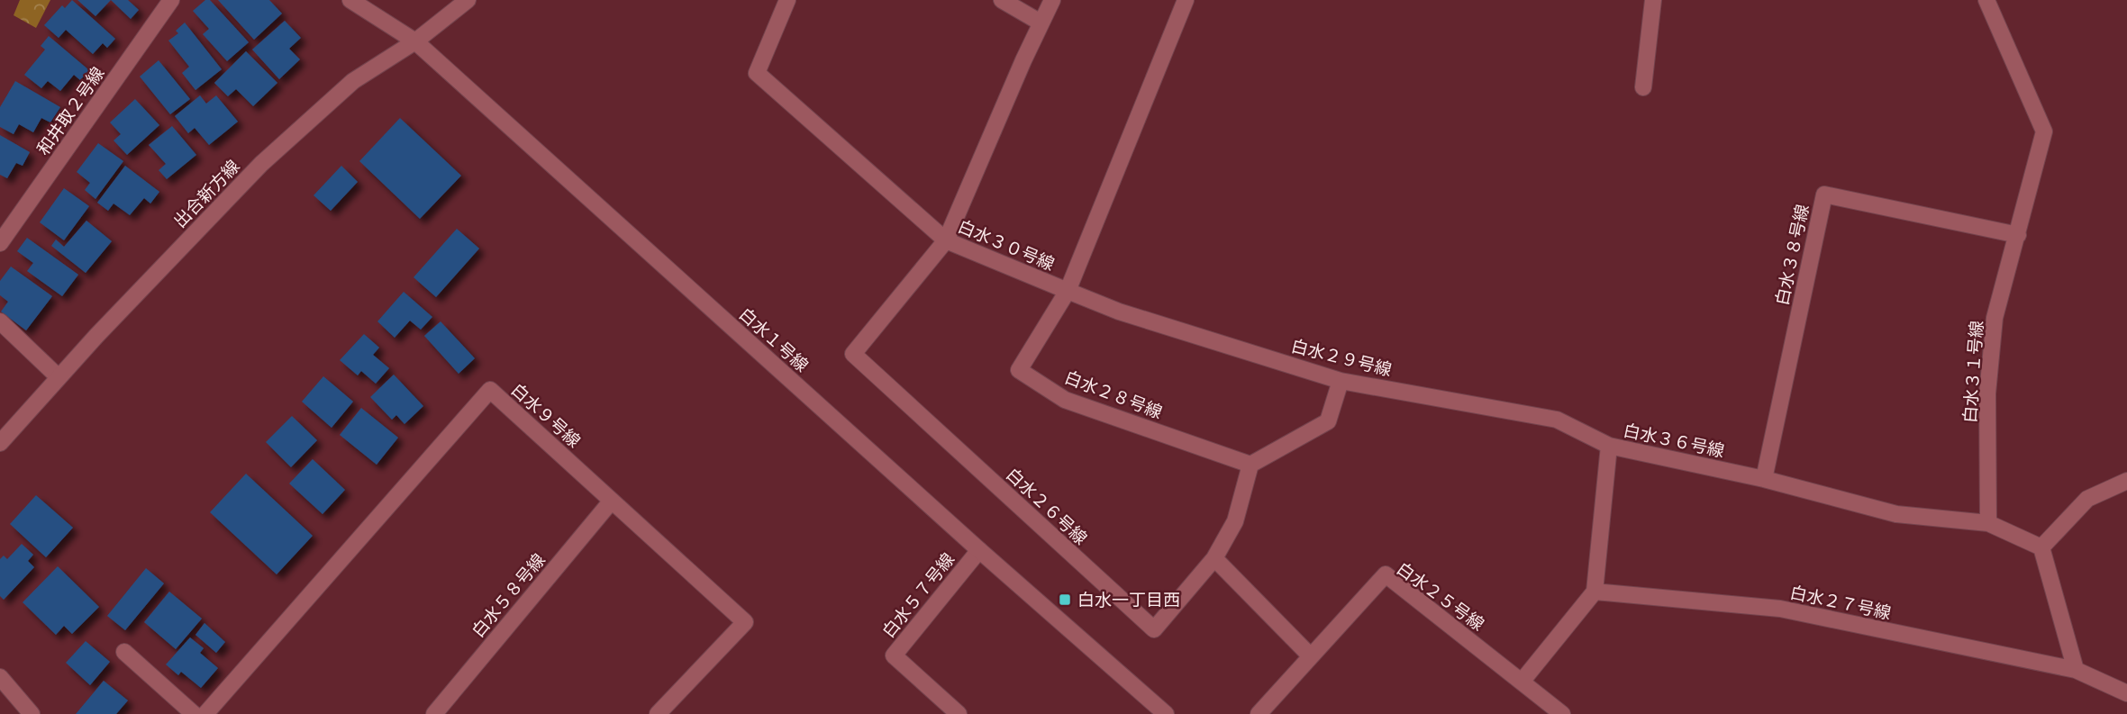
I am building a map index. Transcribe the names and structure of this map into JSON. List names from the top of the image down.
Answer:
{
  "streets": {
    "street": [
      "和井取２号線",
      "出合新方線",
      "白水３０号線",
      "白水３８号線",
      "白水１号線",
      "白水２９号線",
      "白水３１号線",
      "白水２８号線",
      "白水９号線",
      "白水３６号線",
      "白水２６号線",
      "白水５８号線",
      "白水５７号線",
      "白水２５号線",
      "白水２７号線"
    ]
  },
  "crossings": [
    ["出合新方線", "白水１号線"],
    ["白水３０号線", "白水２９号線"],
    ["白水３０号線", "白水２８号線"],
    ["白水３０号線", "白水２６号線"],
    ["白水３８号線", "白水３１号線"],
    ["白水３８号線", "白水３６号線"],
    ["白水１号線", "白水５７号線"],
    ["白水２９号線", "白水２８号線"],
    ["白水２９号線", "白水３６号線"],
    ["白水３１号線", "白水３６号線"],
    ["白水９号線", "白水５８号線"],
    ["白水３６号線", "白水２７号線"]
  ],
  "places": {
    "transit": ["白水一丁目西"]
  }
}
